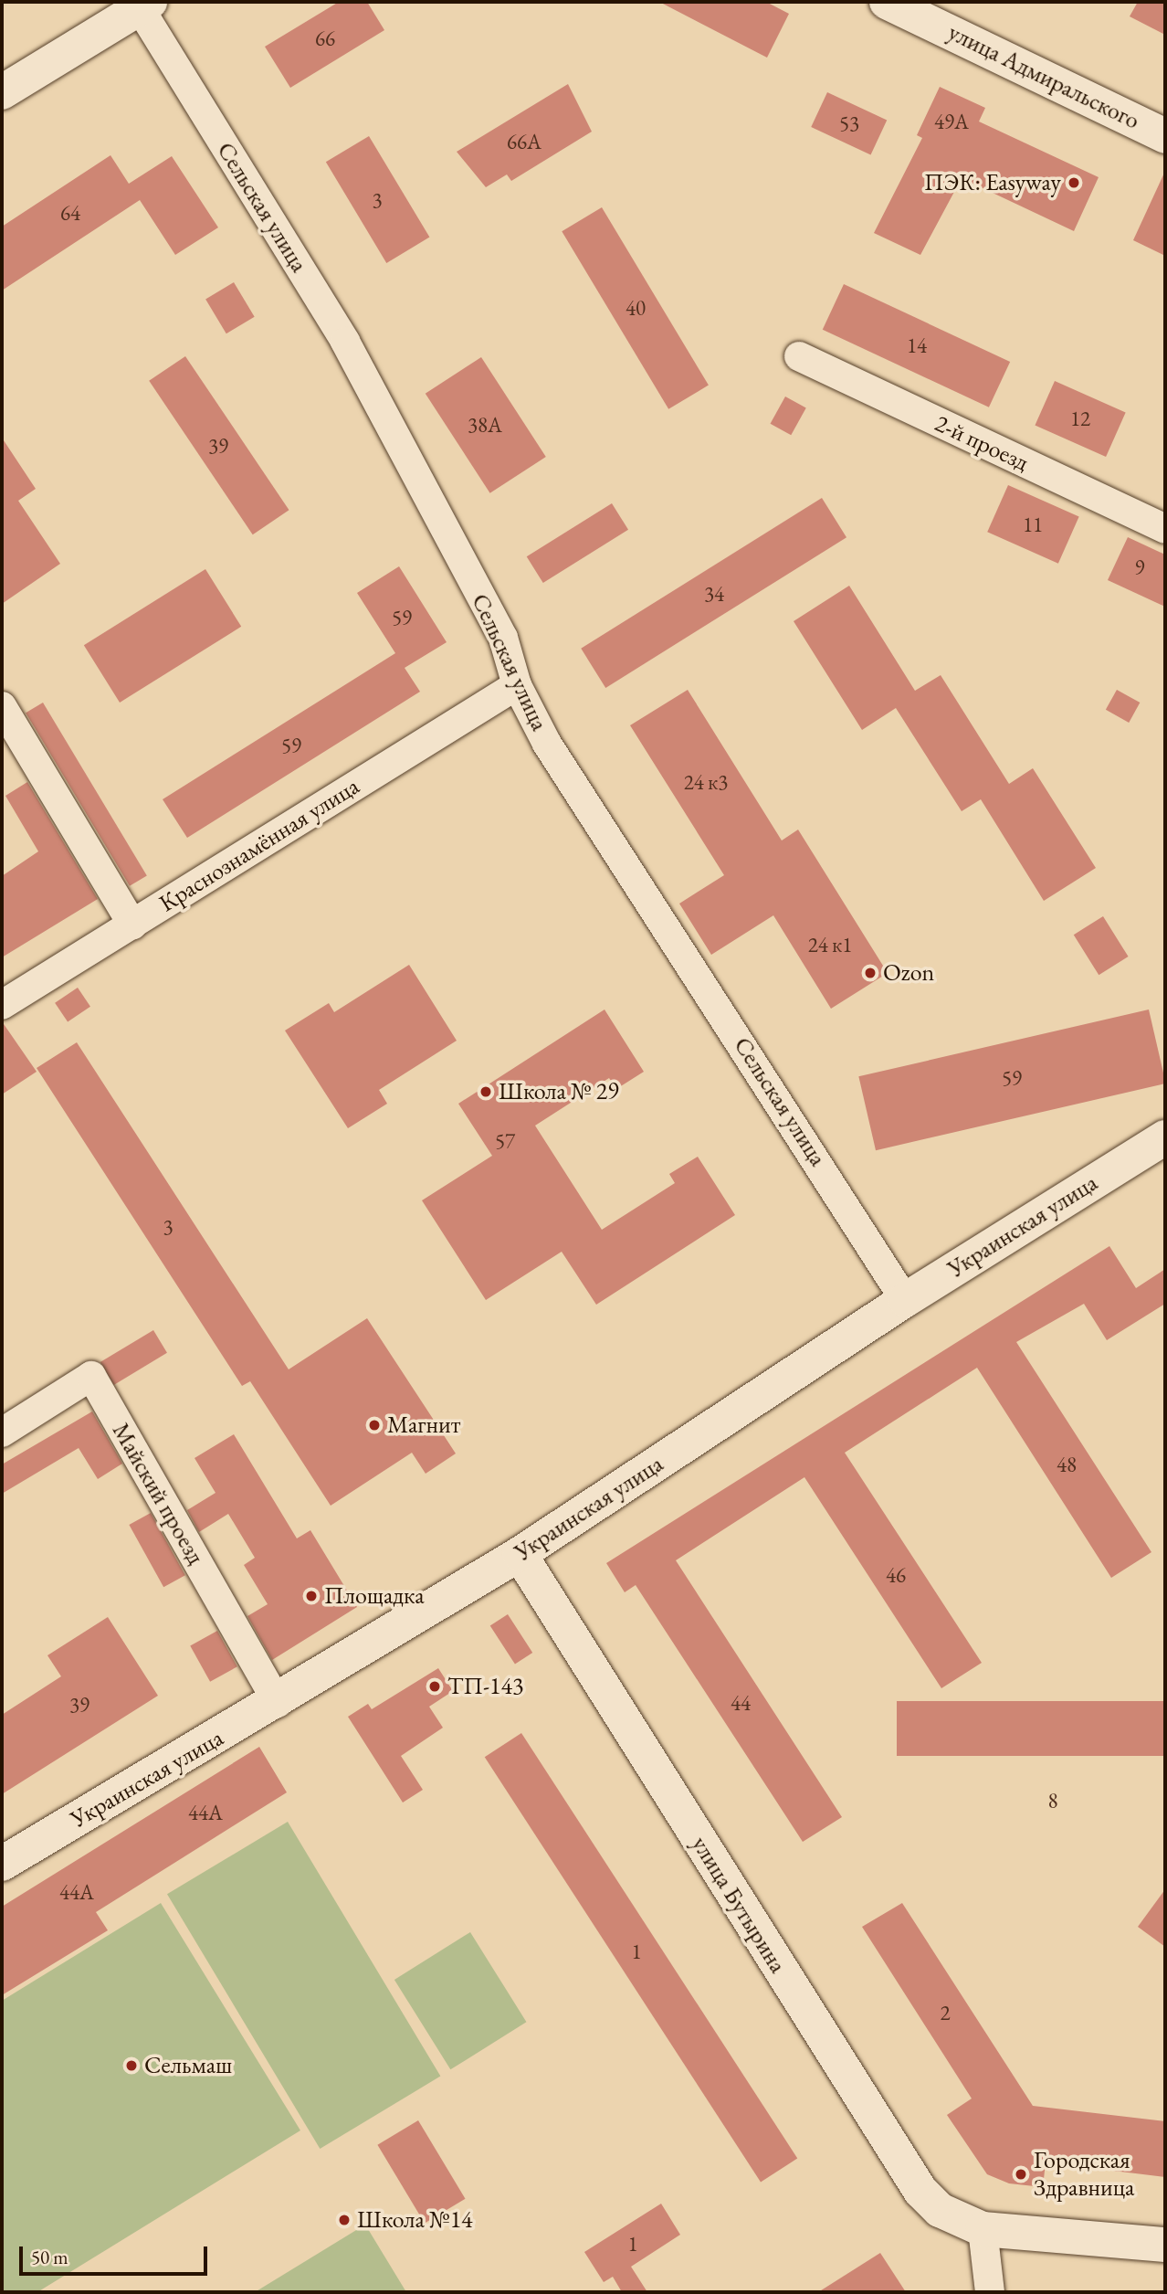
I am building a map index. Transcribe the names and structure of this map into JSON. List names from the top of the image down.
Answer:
{
  "streets": {
    "street": [
      "улица Адмиральского",
      "Сельская улица",
      "2-й проезд",
      "Краснознамённая улица",
      "Украинская улица",
      "Майский проезд",
      "улица Бутырина"
    ]
  },
  "crossings": [
    ["Сельская улица", "Краснознамённая улица"],
    ["Сельская улица", "Украинская улица"],
    ["Украинская улица", "Майский проезд"],
    ["Украинская улица", "улица Бутырина"]
  ],
  "places": [
    "ПЭК: Easyway",
    "Ozon",
    "Школа № 29",
    "Магнит",
    "Площадка",
    "ТП-143",
    "Сельмаш",
    "Городская Здравница",
    "Школа №14"
  ],
  "house_numbers": [
    "66",
    "49А",
    "53",
    "66А",
    "3",
    "64",
    "40",
    "14",
    "12",
    "38А",
    "39",
    "11",
    "9",
    "34",
    "59",
    "59",
    "24 к3",
    "24 к1",
    "59",
    "57",
    "3",
    "48",
    "46",
    "44",
    "39",
    "8",
    "44А",
    "44А",
    "1",
    "2",
    "1"
  ],
  "scale_bar": "50 m"
}
